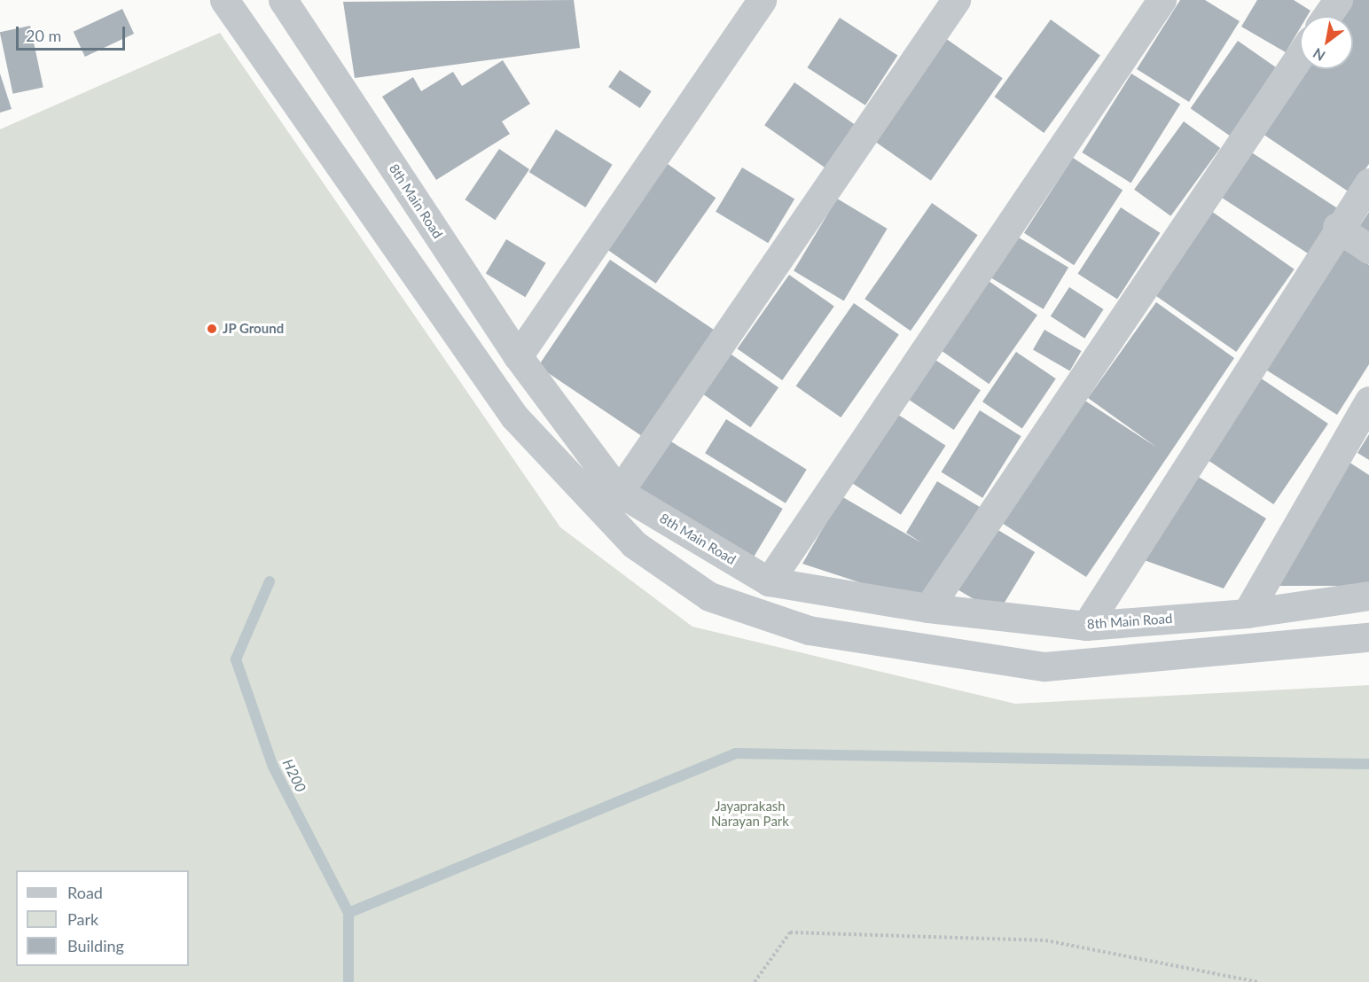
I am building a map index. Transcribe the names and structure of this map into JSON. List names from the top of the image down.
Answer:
{
  "streets": {
    "street": ["8th Main Road"]
  },
  "water": ["H200"],
  "parks": ["Jayaprakash Narayan Park"],
  "places": ["JP Ground"],
  "legend": ["Road", "Park", "Building"],
  "scale_bar": "20 m",
  "north": "bottom left"
}
